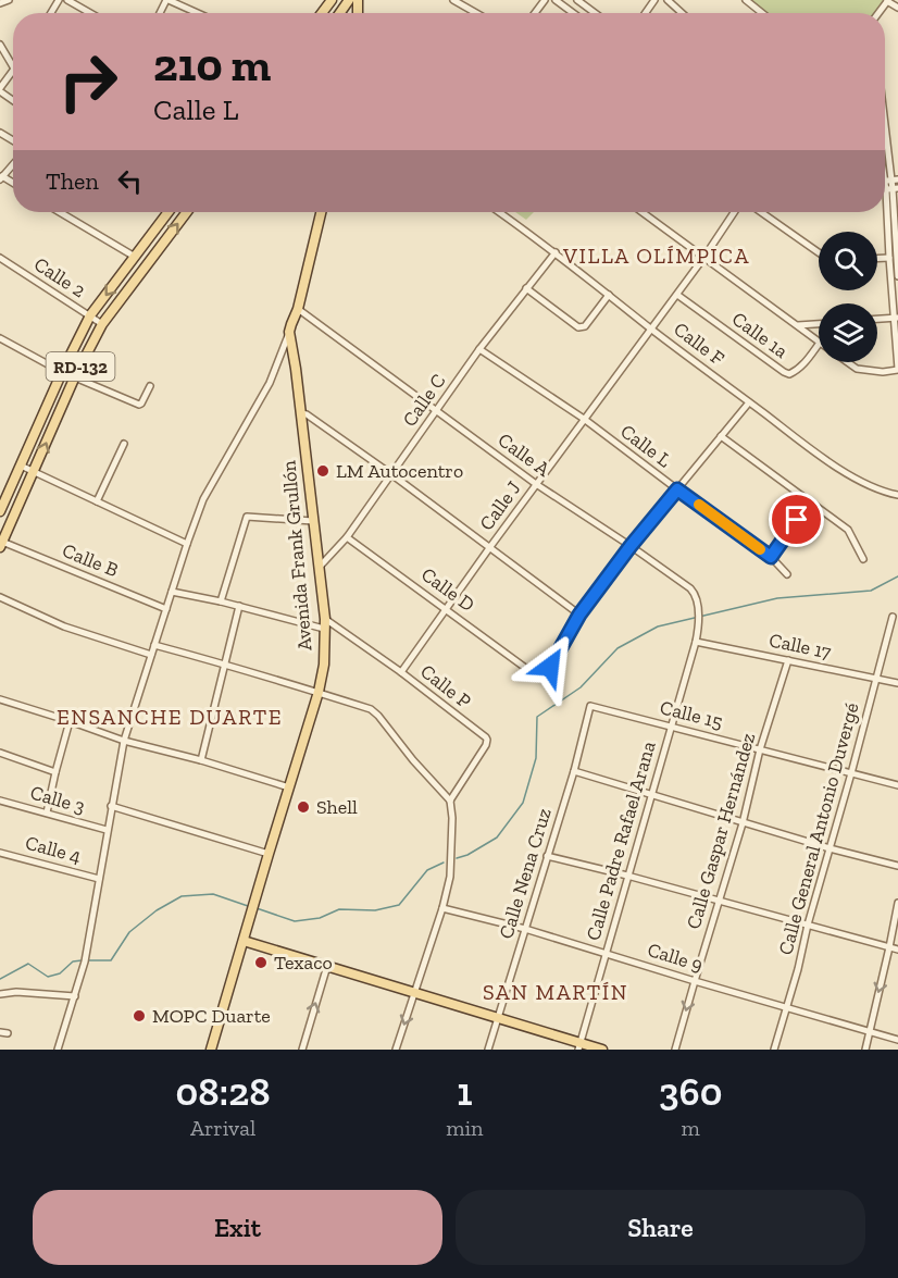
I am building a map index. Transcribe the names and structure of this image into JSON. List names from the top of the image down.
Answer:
{
  "streets": {
    "main road": ["RD-132", "Avenida Frank Grullón"],
    "street": [
      "Calle 2",
      "Calle 1a",
      "Calle F",
      "Calle C",
      "Calle L",
      "Calle A",
      "Calle J",
      "Calle B",
      "Calle D",
      "Calle 17",
      "Calle P",
      "Calle 15",
      "Calle 3",
      "Calle General Antonio Duvergé",
      "Calle Gaspar Hernández",
      "Calle Padre Rafael Arana",
      "Calle 4",
      "Calle Nena Cruz",
      "Calle 9"
    ]
  },
  "crossings": [
    ["Calle 2", "RD-132"],
    ["Calle 1a", "Calle J"],
    ["Calle F", "Calle C"],
    ["Calle F", "Calle J"],
    ["RD-132", "Calle B"],
    ["Calle C", "Calle L"],
    ["Calle C", "Calle A"],
    ["Calle C", "Avenida Frank Grullón"],
    ["Calle C", "Calle D"],
    ["Calle L", "Calle J"],
    ["Calle A", "Calle J"],
    ["Calle A", "Calle 17"],
    ["Calle A", "Calle Padre Rafael Arana"],
    ["Calle J", "Calle D"],
    ["Calle J", "Calle P"],
    ["Avenida Frank Grullón", "Calle P"],
    ["Calle 17", "Calle General Antonio Duvergé"],
    ["Calle 17", "Calle Gaspar Hernández"],
    ["Calle 17", "Calle Padre Rafael Arana"],
    ["Calle 15", "Calle General Antonio Duvergé"],
    ["Calle 15", "Calle Gaspar Hernández"],
    ["Calle 15", "Calle Padre Rafael Arana"],
    ["Calle 15", "Calle Nena Cruz"],
    ["Calle General Antonio Duvergé", "Calle 9"],
    ["Calle Gaspar Hernández", "Calle 9"],
    ["Calle Padre Rafael Arana", "Calle 9"],
    ["Calle Nena Cruz", "Calle 9"]
  ],
  "districts": ["VILLA OLÍMPICA", "ENSANCHE DUARTE", "SAN MARTÍN"],
  "places": [
    "LM Autocentro",
    "Shell",
    "Texaco",
    "MOPC Duarte"
  ],
  "page": {
    "turn": ["210 m", "Calle L"],
    "then": "Then",
    "eta": [
      "08:28",
      "Arrival",
      "1",
      "min",
      "360",
      "m"
    ],
    "buttons": ["Exit", "Share"]
  }
}
